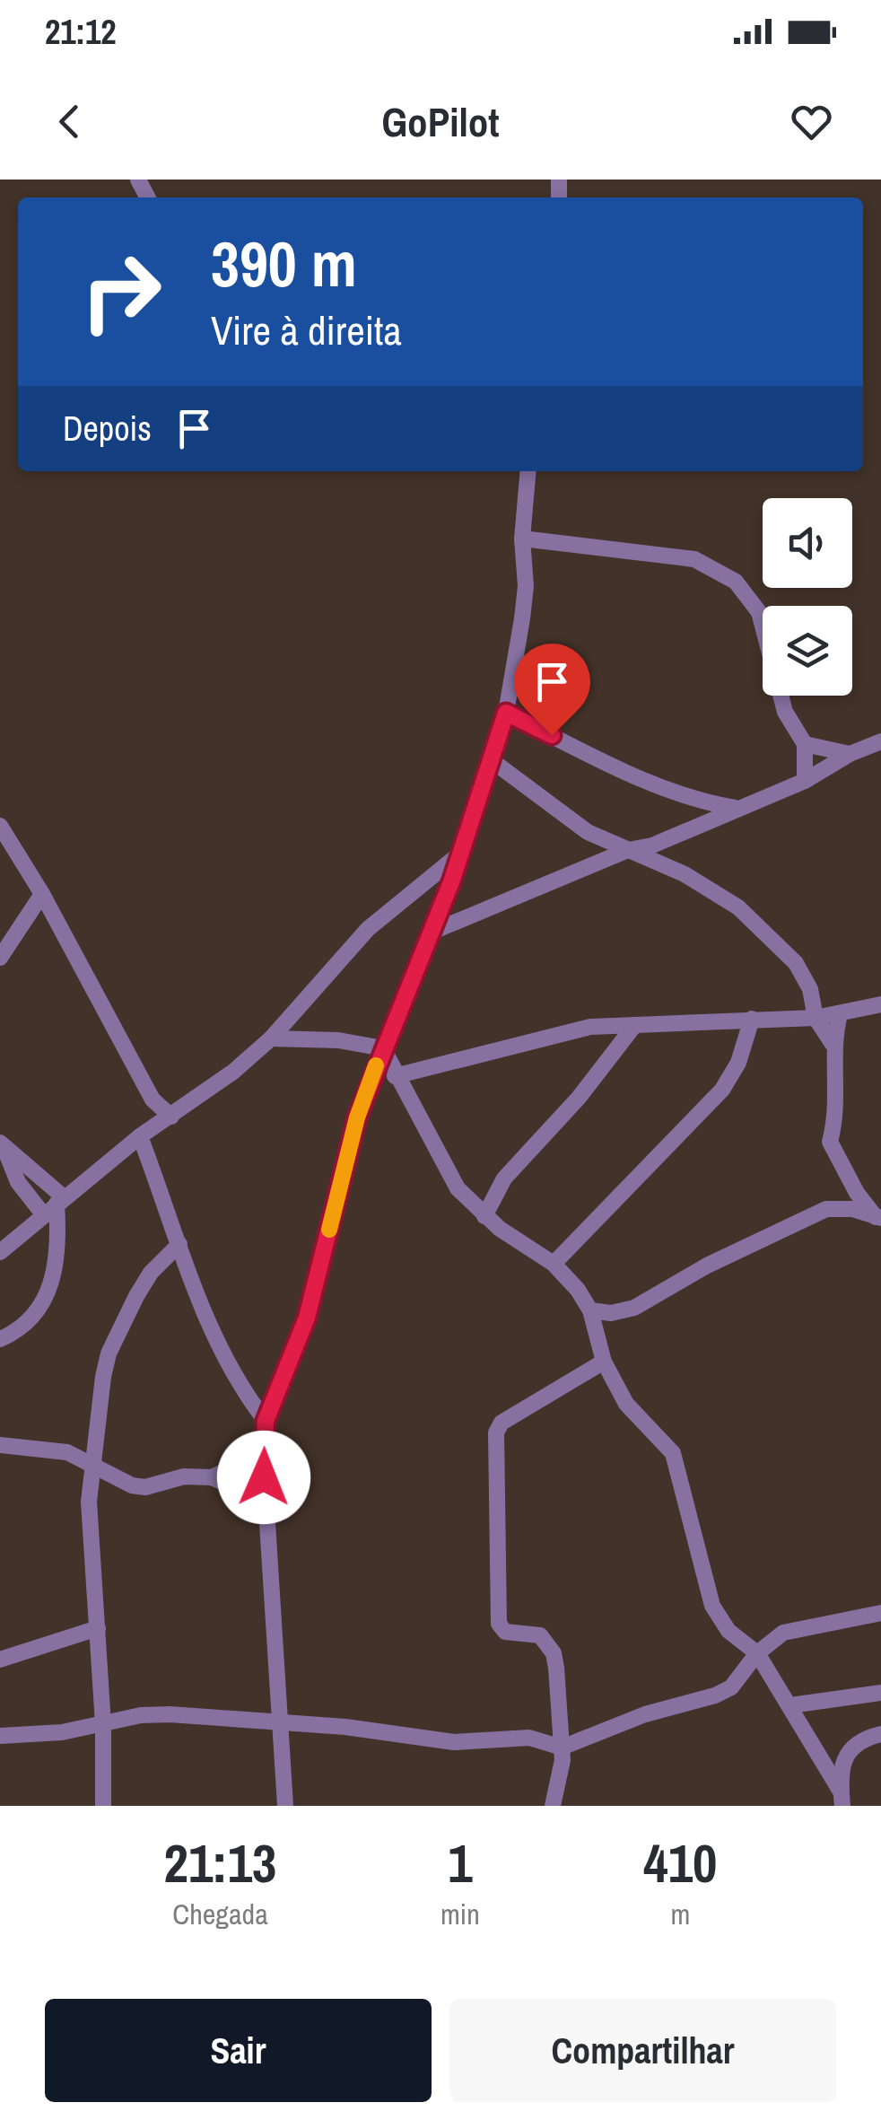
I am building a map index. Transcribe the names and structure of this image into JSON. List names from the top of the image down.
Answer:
{
  "page": {
    "status": "21:12",
    "header": "GoPilot",
    "turn": ["390 m", "Vire à direita"],
    "then": "Depois",
    "eta": [
      "21:13",
      "Chegada",
      "1",
      "min",
      "410",
      "m"
    ],
    "buttons": ["Sair", "Compartilhar"]
  }
}
